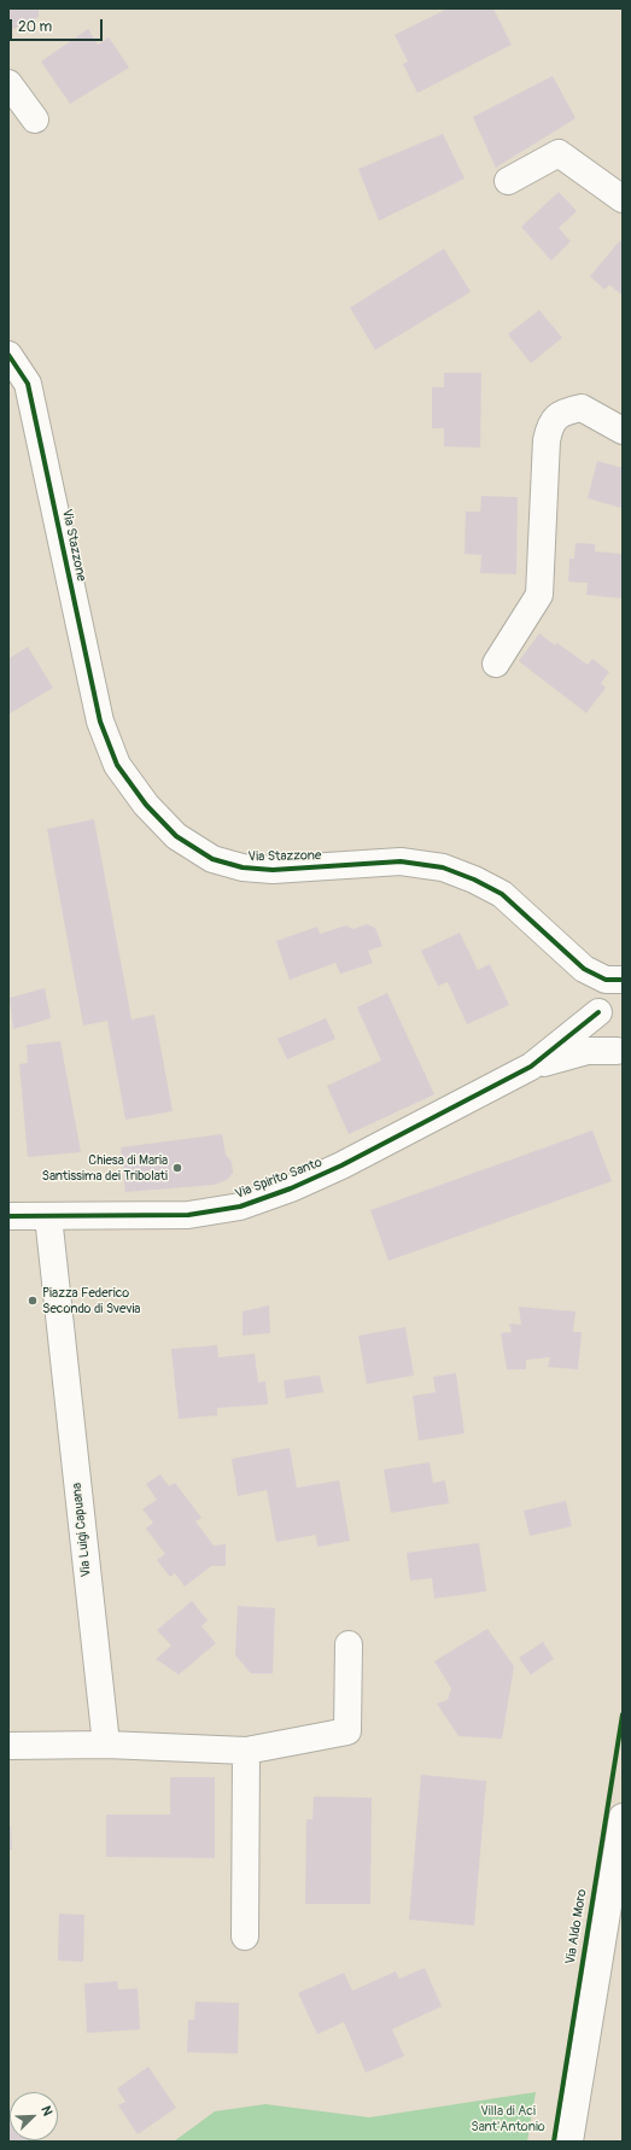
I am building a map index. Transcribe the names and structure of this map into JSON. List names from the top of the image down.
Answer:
{
  "streets": {
    "street": [
      "Via Stazzone",
      "Via Spirito Santo",
      "Via Luigi Capuana",
      "Via Aldo Moro"
    ]
  },
  "crossings": [
    ["Via Spirito Santo", "Via Luigi Capuana"]
  ],
  "parks": ["Villa di Aci Sant'Antonio"],
  "places": ["Chiesa di Maria Santissima dei Tribolati", "Piazza Federico Secondo di Svevia"],
  "scale_bar": "20 m",
  "north": "top right"
}
